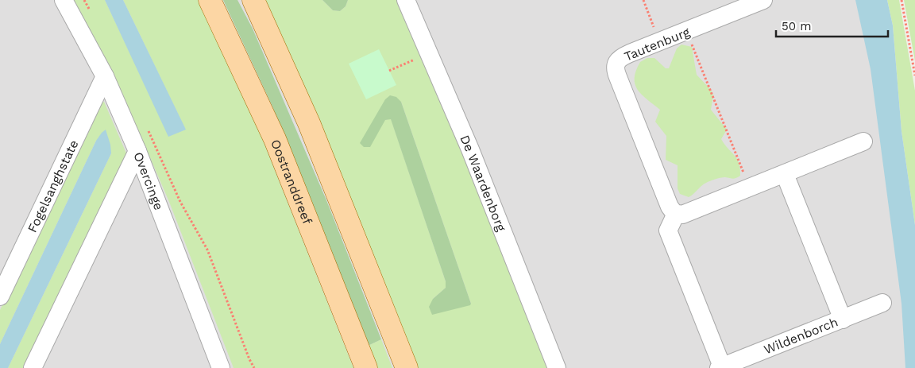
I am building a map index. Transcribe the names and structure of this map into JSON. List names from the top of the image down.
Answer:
{
  "streets": {
    "main road": ["Oostranddreef"],
    "street": [
      "Tautenburg",
      "Overcinge",
      "De Waardenborg",
      "Fogelsanghstate",
      "Wildenborch"
    ]
  },
  "crossings": [
    ["Overcinge", "Fogelsanghstate"]
  ],
  "scale_bar": "50 m"
}
